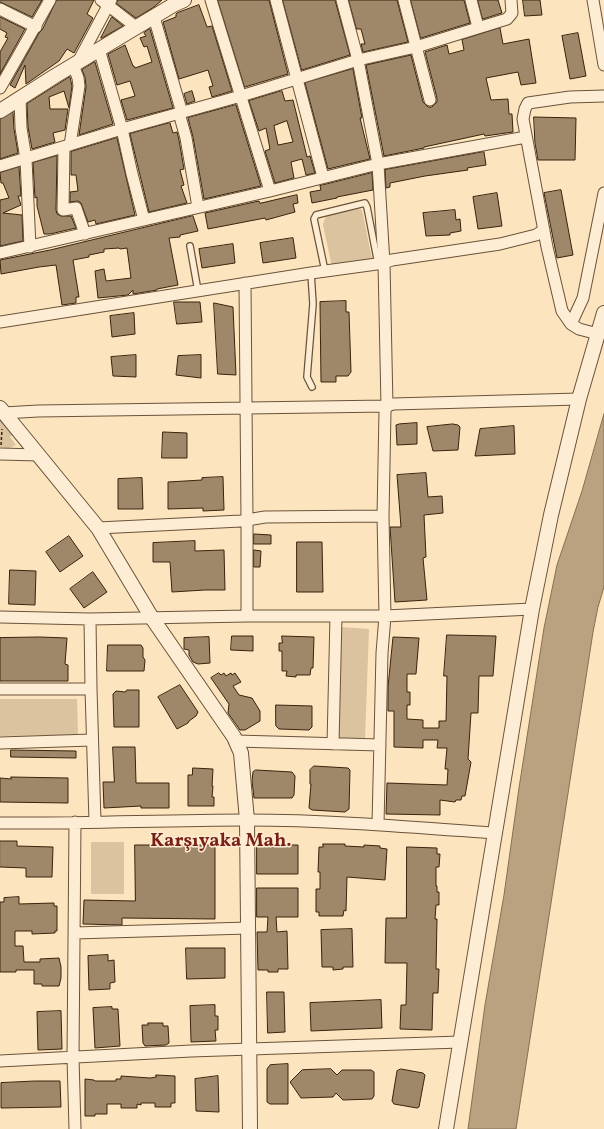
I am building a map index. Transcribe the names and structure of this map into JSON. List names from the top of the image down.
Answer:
{
  "districts": ["Karşıyaka Mah."]
}
